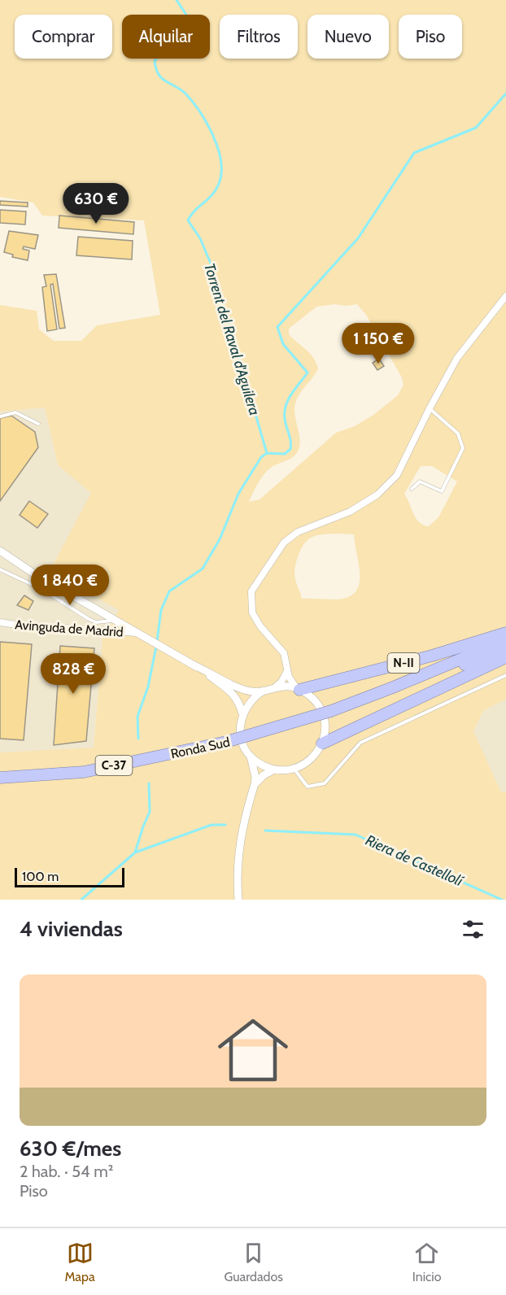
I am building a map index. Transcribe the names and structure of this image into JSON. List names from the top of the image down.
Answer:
{
  "streets": {
    "highway": ["N-II", "Ronda Sud", "C-37"],
    "street": ["Avinguda de Madrid"]
  },
  "crossings": [
    ["Avinguda de Madrid", "N-II"]
  ],
  "water": ["Torrent del Raval d'Aguilera", "Riera de Castellolí"],
  "scale_bar": "100 m",
  "page": {
    "chip": [
      "Comprar",
      "Alquilar",
      "Filtros",
      "Nuevo",
      "Piso"
    ],
    "price": [
      "630 €",
      "1 150 €",
      "1 840 €",
      "828 €"
    ],
    "scale": "100 m",
    "heading": "4 viviendas",
    "list": [
      {
        "name": "630 €/mes",
        "note": "2 hab. · 54 m² · Piso"
      }
    ],
    "tabs": ["Mapa", "Guardados", "Inicio"]
  }
}
